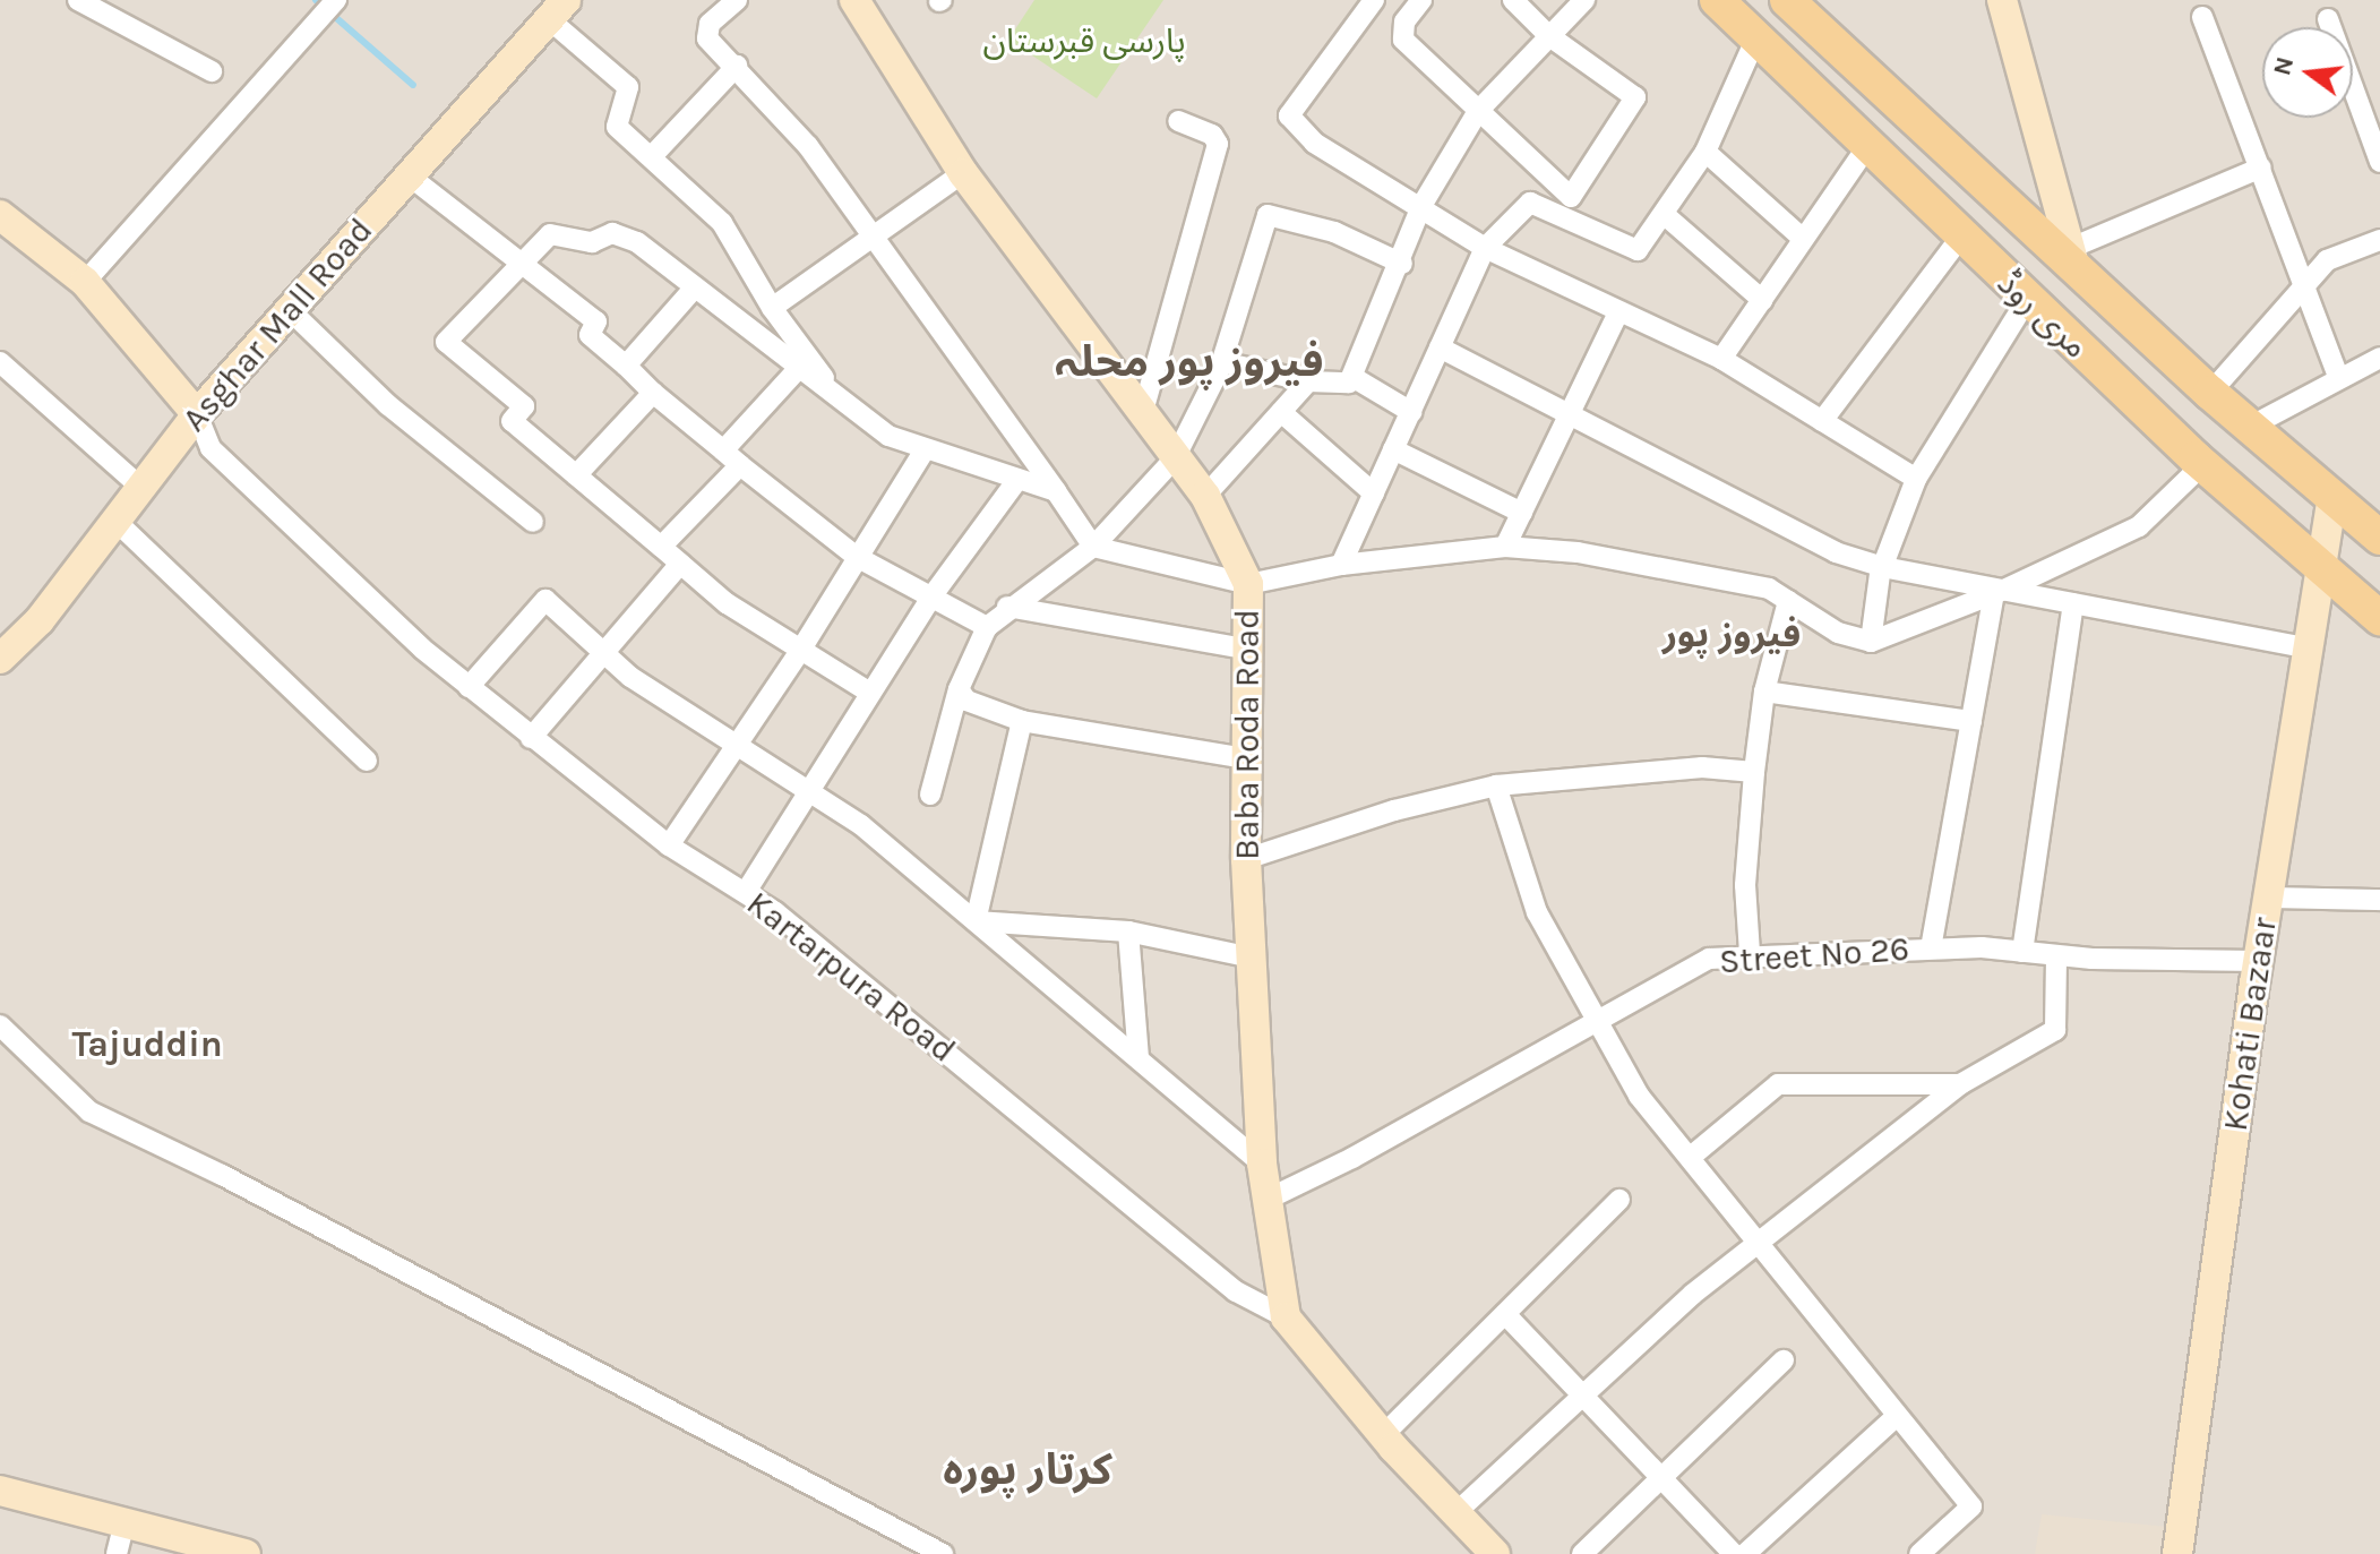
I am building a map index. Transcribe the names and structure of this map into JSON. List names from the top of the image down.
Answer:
{
  "streets": {
    "main road": ["مری روڈ"],
    "street": [
      "Asghar Mall Road",
      "Baba Roda Road",
      "Street No 26",
      "Kartarpura Road",
      "Kohati Bazaar"
    ]
  },
  "crossings": [
    ["مری روڈ", "Kohati Bazaar"],
    ["Asghar Mall Road", "Kartarpura Road"],
    ["Baba Roda Road", "Street No 26"],
    ["Baba Roda Road", "Kartarpura Road"],
    ["Street No 26", "Kohati Bazaar"]
  ],
  "districts": [
    "فیروز پور محلہ",
    "فیروز پور",
    "Tajuddin",
    "کرتار پورہ"
  ],
  "parks": ["پارسی قبرستان"],
  "north": "left"
}
